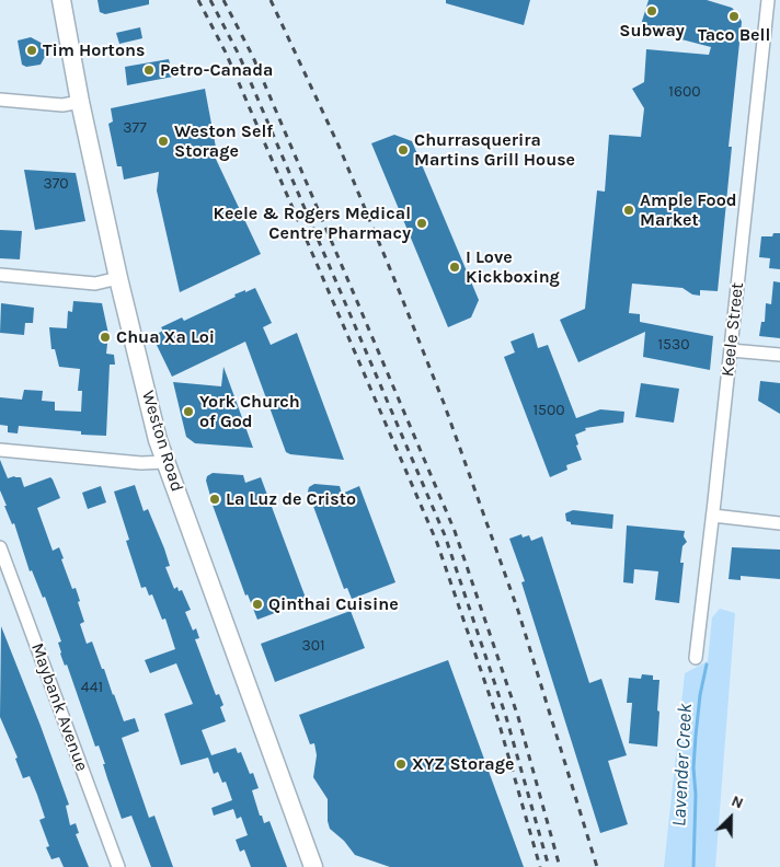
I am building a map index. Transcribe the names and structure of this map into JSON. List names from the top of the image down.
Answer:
{
  "streets": {
    "main road": ["Weston Road"],
    "street": ["Keele Street", "Maybank Avenue"]
  },
  "water": ["Lavender Creek"],
  "places": [
    "Subway",
    "Taco Bell",
    "Tim Hortons",
    "Petro-Canada",
    "Weston Self Storage",
    "Churrasquerira Martins Grill House",
    "Ample Food Market",
    "Keele & Rogers Medical Centre Pharmacy",
    "I Love Kickboxing",
    "Chua Xa Loi",
    "York Church of God",
    "La Luz de Cristo",
    "Qinthai Cuisine",
    "XYZ Storage"
  ],
  "house_numbers": [
    "1600",
    "377",
    "370",
    "1530",
    "1500",
    "301",
    "441"
  ],
  "north": "top right"
}
